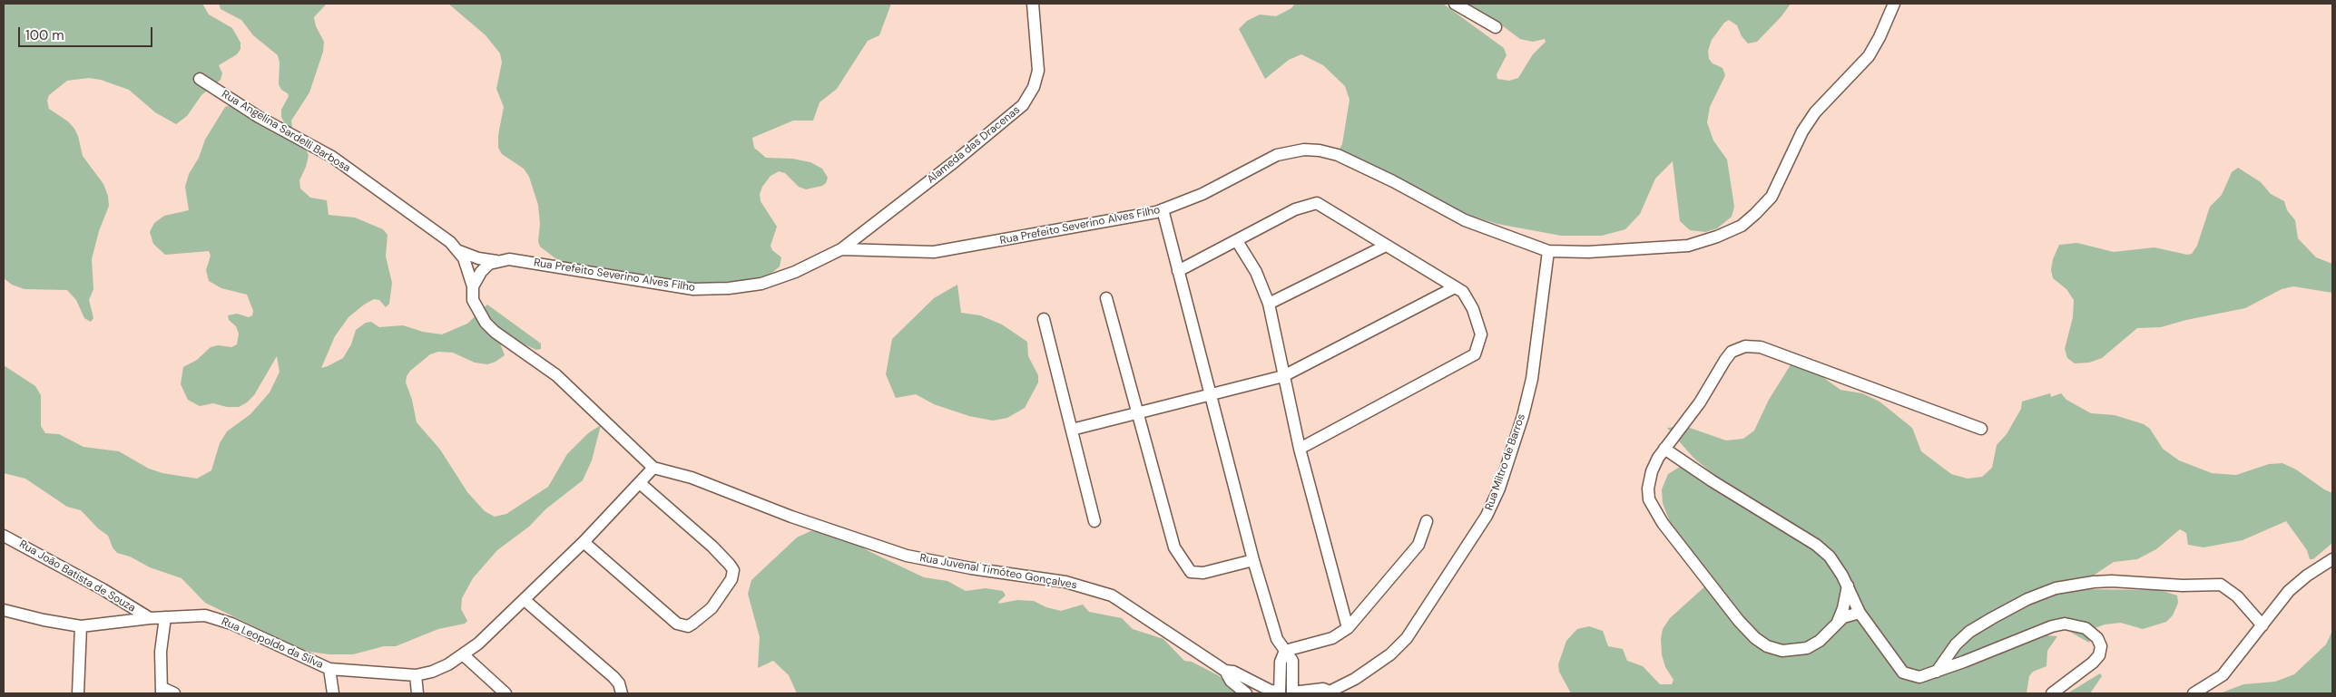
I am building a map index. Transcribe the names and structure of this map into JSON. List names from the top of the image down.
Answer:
{
  "streets": {
    "street": [
      "Rua Angelina Sardelli Barbosa",
      "Alameda das Dracenas",
      "Rua Prefeito Severino Alves Filho",
      "Rua Miltro de Barros",
      "Rua Juvenal Timóteo Gonçalves",
      "Rua João Batista de Souza",
      "Rua Leopoldo da Silva"
    ]
  },
  "crossings": [
    ["Rua Angelina Sardelli Barbosa", "Rua Prefeito Severino Alves Filho"],
    ["Alameda das Dracenas", "Rua Prefeito Severino Alves Filho"],
    ["Rua Prefeito Severino Alves Filho", "Rua Miltro de Barros"],
    ["Rua Miltro de Barros", "Rua Juvenal Timóteo Gonçalves"],
    ["Rua Juvenal Timóteo Gonçalves", "Rua Leopoldo da Silva"],
    ["Rua João Batista de Souza", "Rua Leopoldo da Silva"]
  ],
  "scale_bar": "100 m"
}
